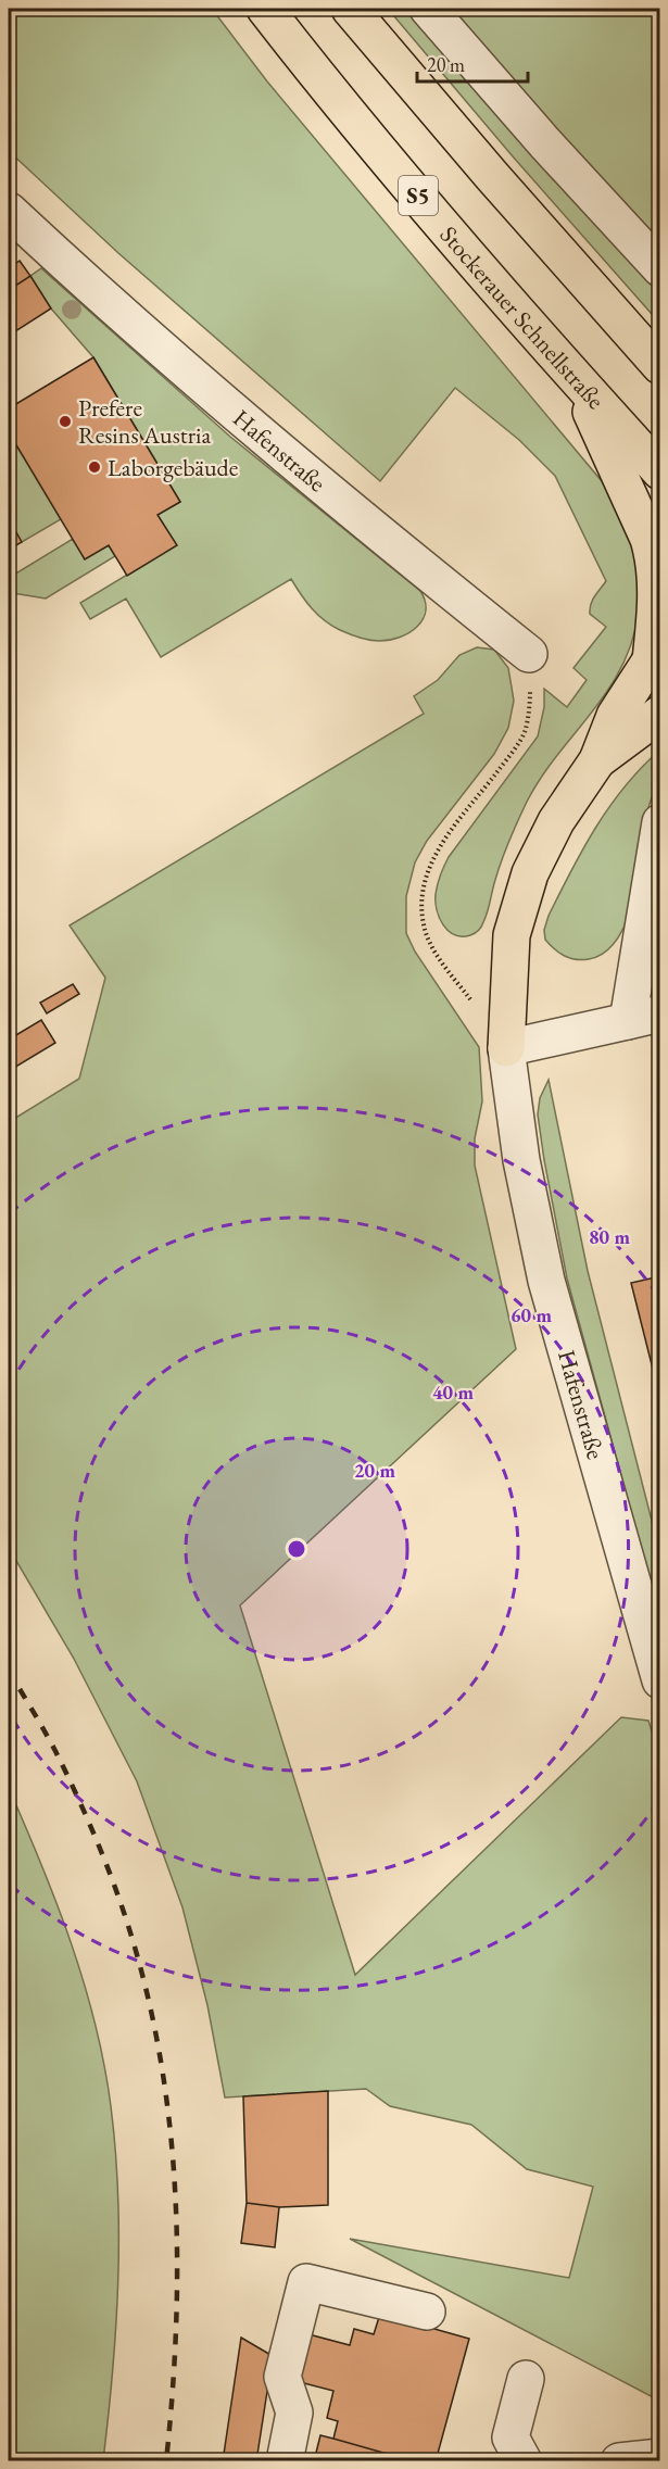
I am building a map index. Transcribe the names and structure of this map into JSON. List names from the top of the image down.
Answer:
{
  "streets": {
    "highway": ["S5", "Stockerauer Schnellstraße"],
    "street": ["Hafenstraße"]
  },
  "places": ["Prefere Resins Austria", "Laborgebäude"],
  "scale_bar": "20 m",
  "rings": [
    "80 m",
    "60 m",
    "40 m",
    "20 m"
  ]
}
